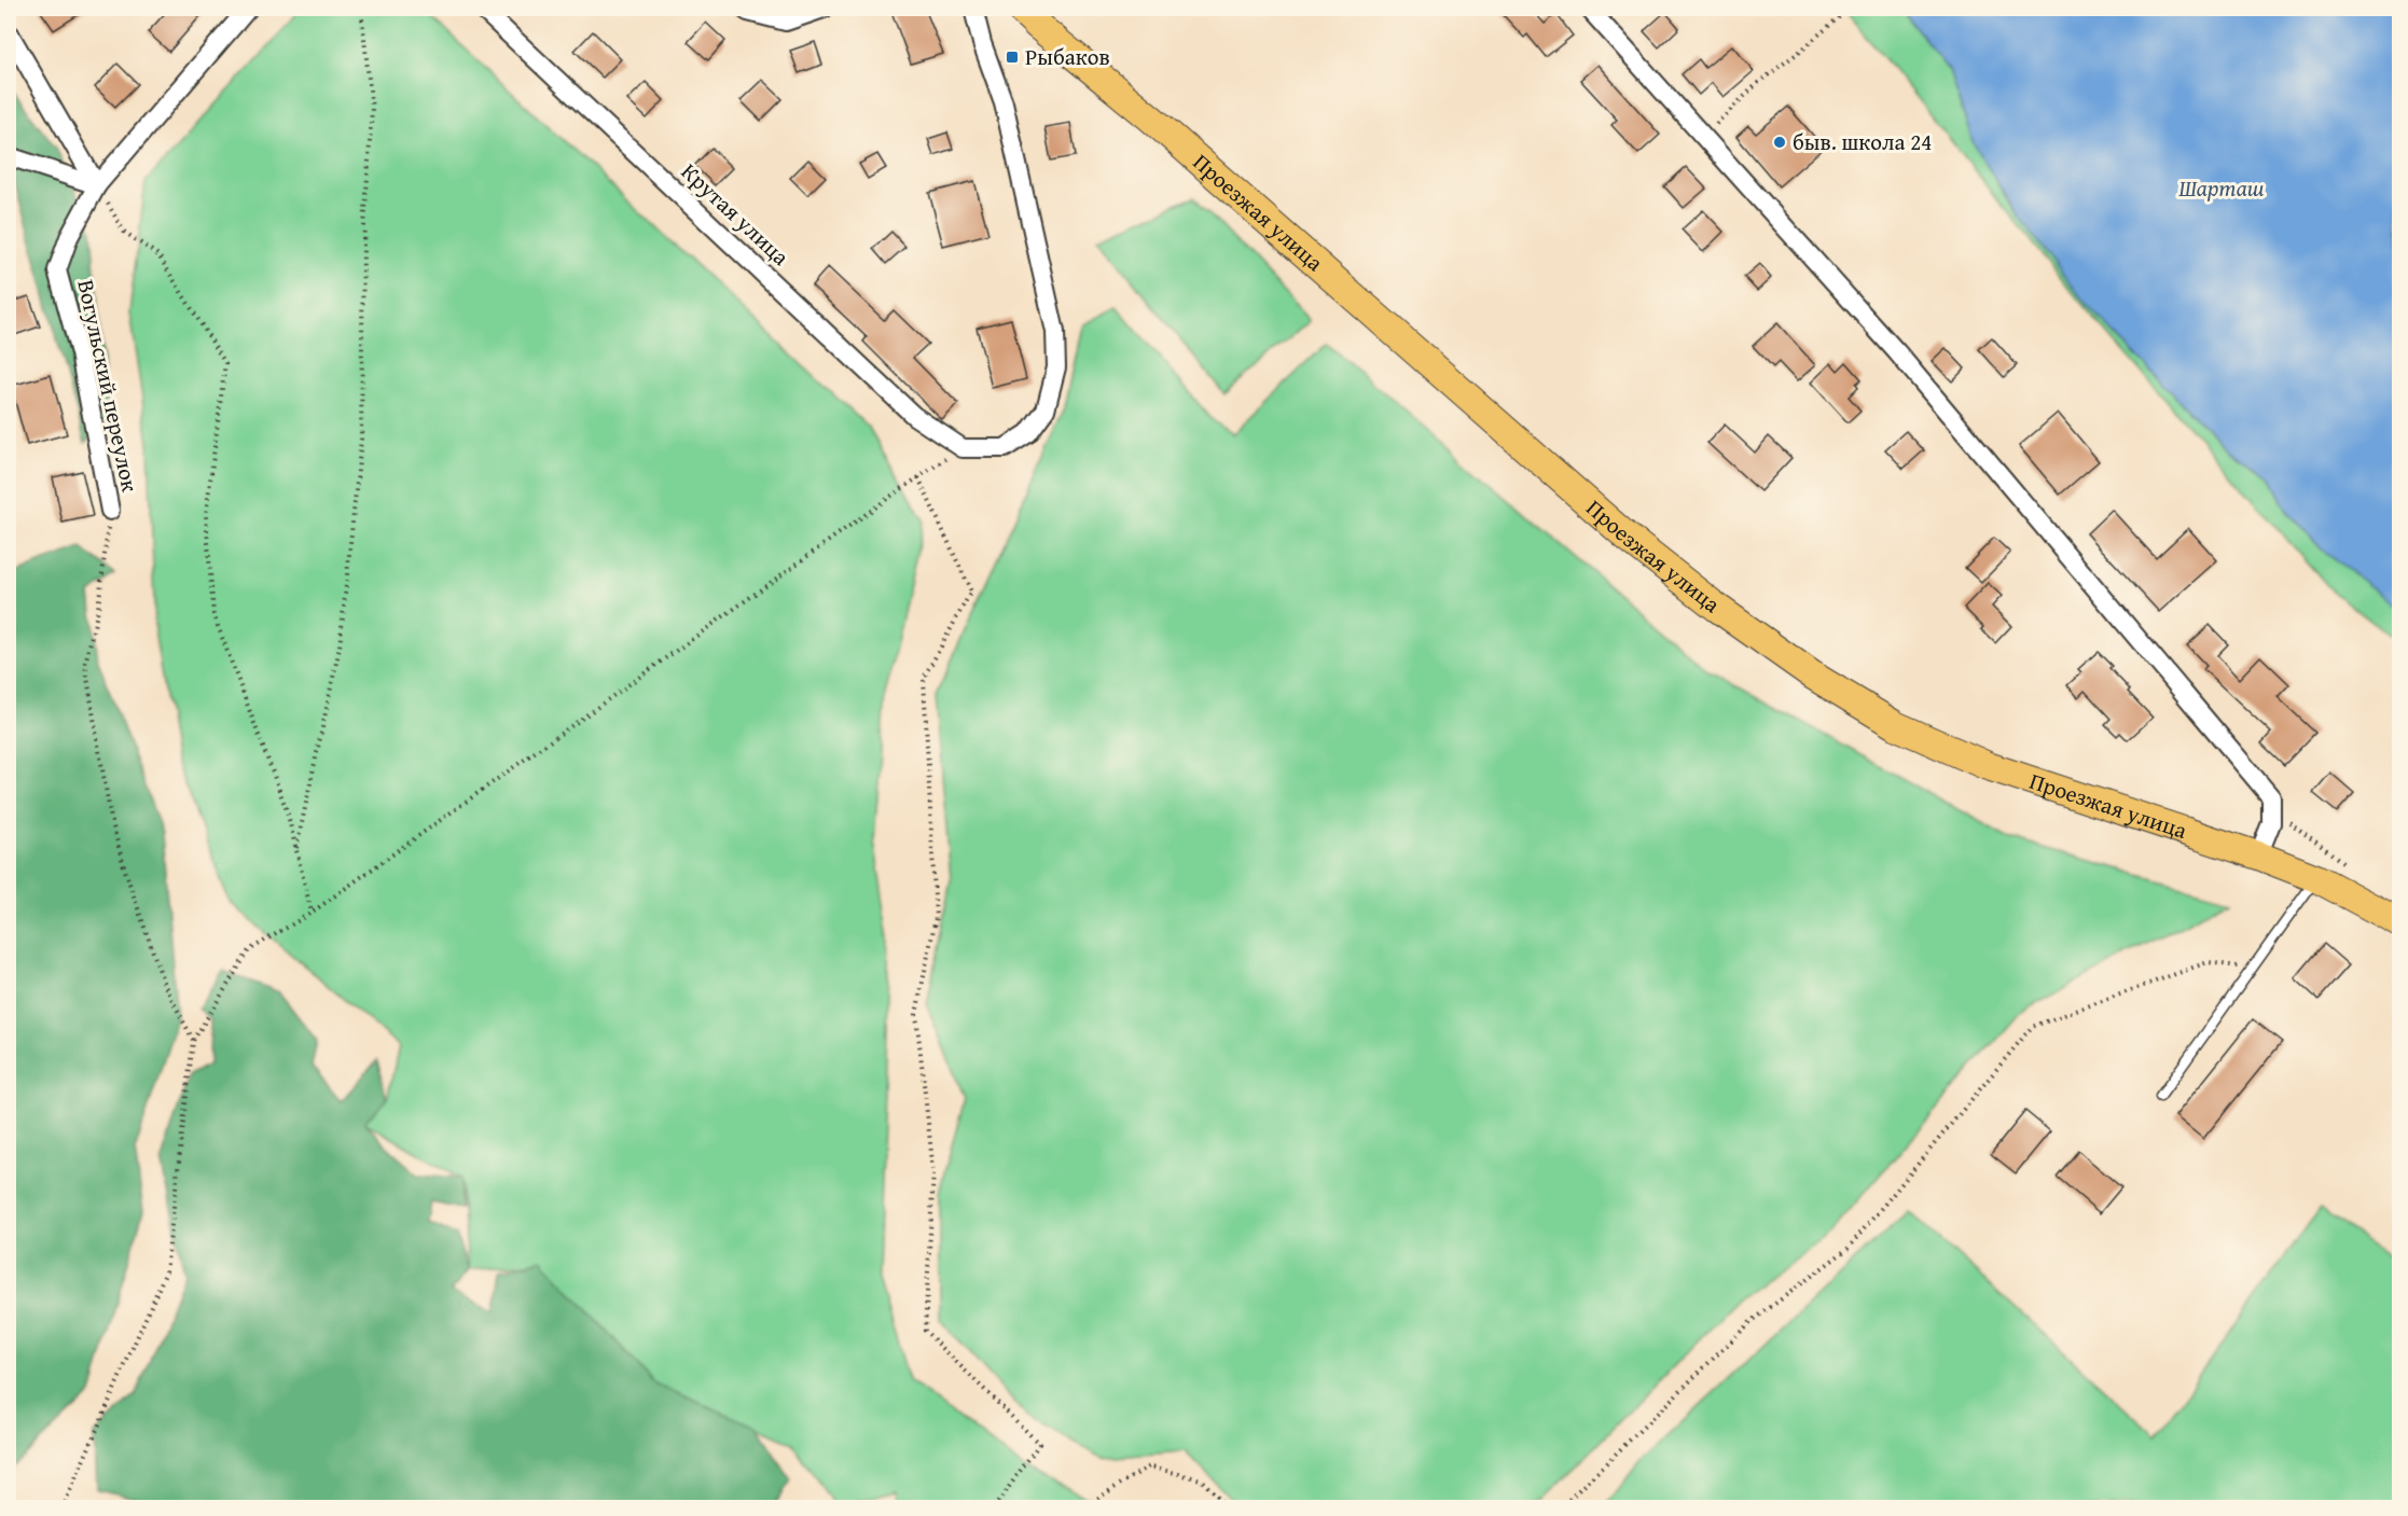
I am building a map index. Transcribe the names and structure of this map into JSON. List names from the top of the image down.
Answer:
{
  "streets": {
    "main road": ["Проезжая улица"],
    "street": ["Крутая улица", "Вогульский переулок"]
  },
  "water": ["Шарташ"],
  "places": {
    "transit": ["Рыбаков"],
    "other": ["быв. школа 24"]
  }
}
